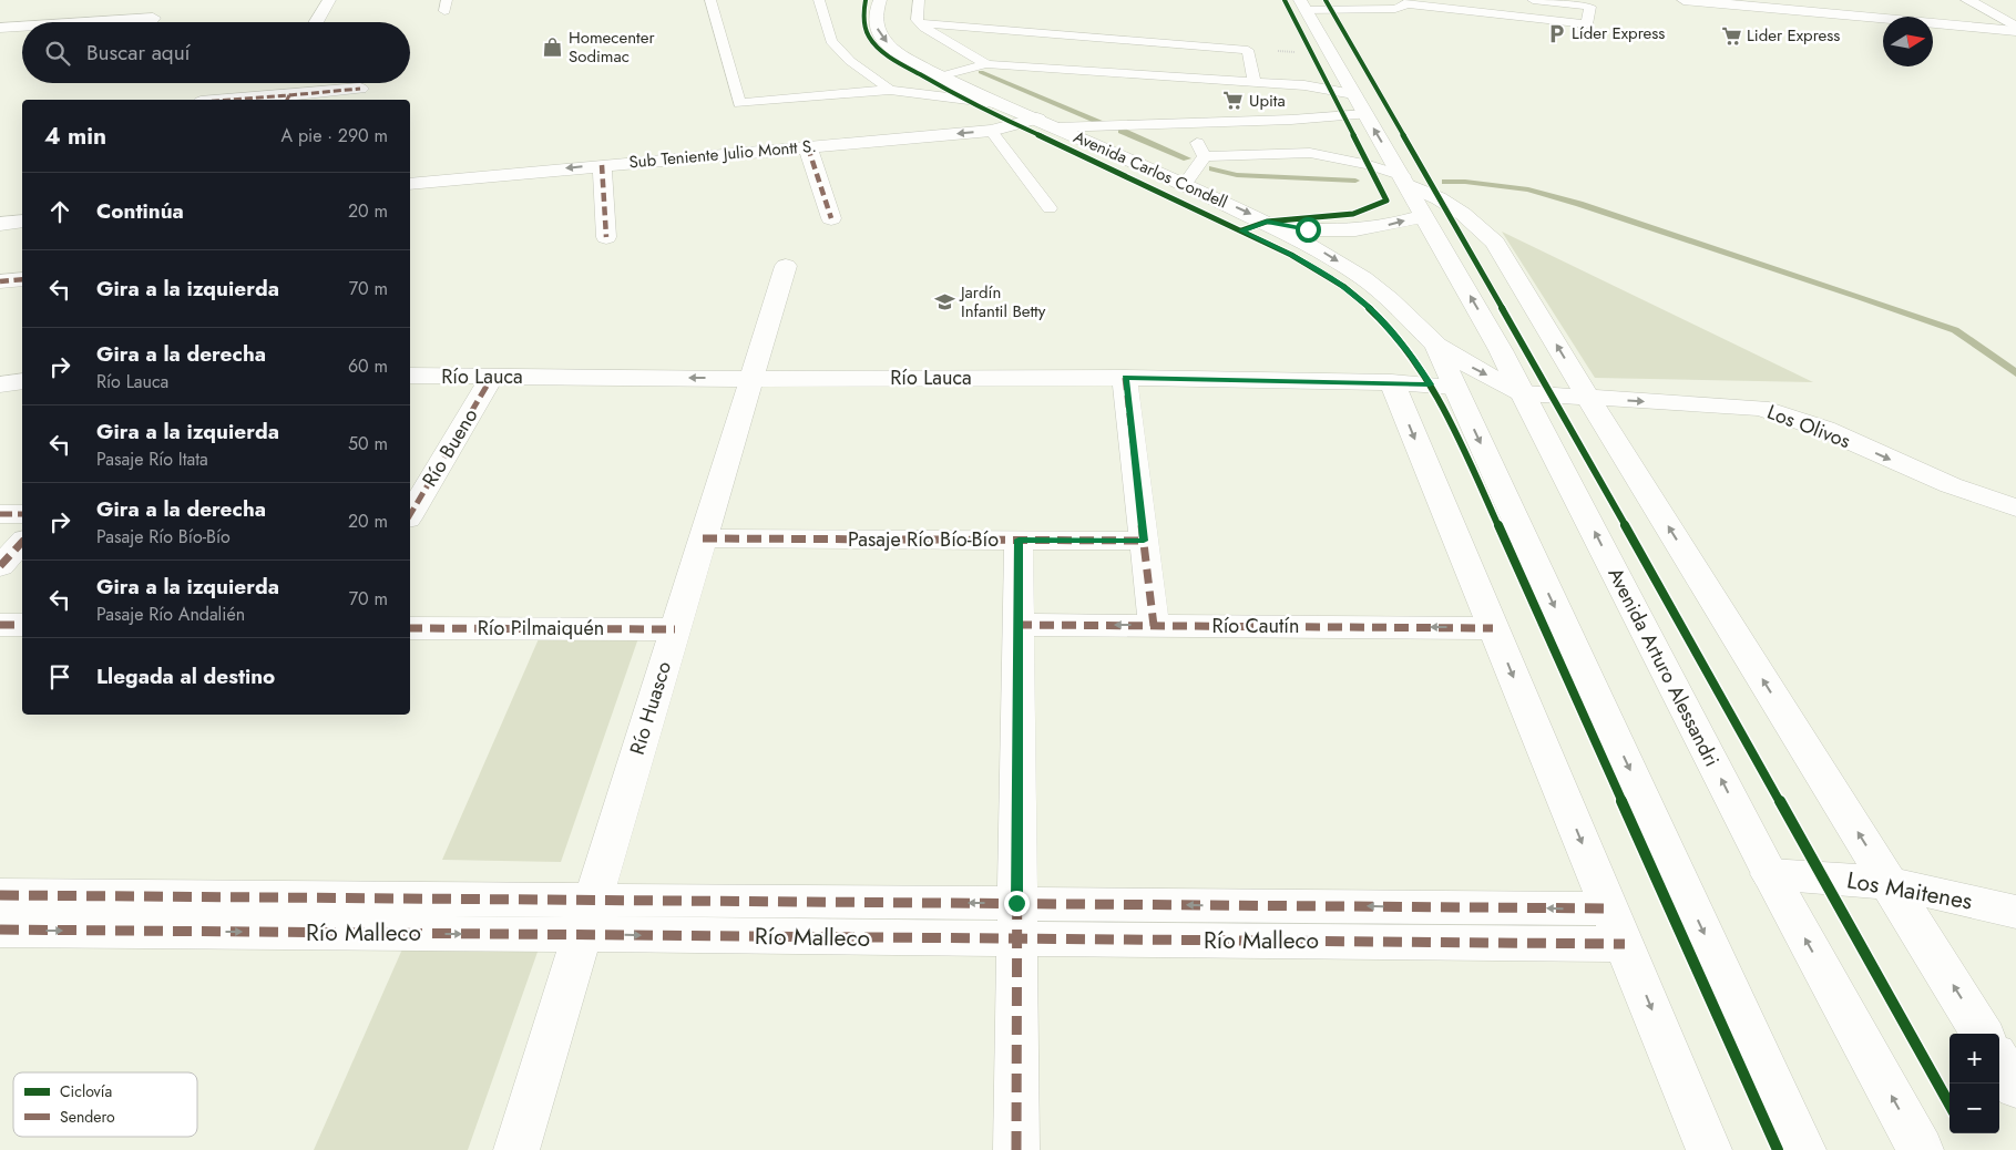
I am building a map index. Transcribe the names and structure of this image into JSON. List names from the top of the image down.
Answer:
{
  "streets": {
    "street": [
      "Sub Teniente Julio Montt S.",
      "Avenida Carlos Condell",
      "Río Lauca",
      "Los Olivos",
      "Río Bueno",
      "Pasaje Río Bío-Bío",
      "Río Cautín",
      "Río Pilmaiquén",
      "Avenida Arturo Alessandri",
      "Río Huasco",
      "Los Maitenes",
      "Río Malleco"
    ]
  },
  "crossings": [
    ["Sub Teniente Julio Montt S.", "Avenida Carlos Condell"],
    ["Río Lauca", "Río Bueno"],
    ["Río Lauca", "Río Huasco"],
    ["Los Olivos", "Avenida Arturo Alessandri"],
    ["Pasaje Río Bío-Bío", "Río Huasco"],
    ["Río Pilmaiquén", "Río Huasco"],
    ["Avenida Arturo Alessandri", "Los Maitenes"],
    ["Río Huasco", "Río Malleco"]
  ],
  "one_way": ["Sub Teniente Julio Montt S.", "Los Olivos", "Río Cautín"],
  "places": {
    "parking": ["Líder Express"],
    "supermarket": ["Lider Express", "Upita"],
    "shop": ["Homecenter Sodimac"],
    "school or university": ["Jardín Infantil Betty"]
  },
  "legend": ["Ciclovía", "Sendero"],
  "north": "right",
  "page": {
    "search": "Buscar aquí",
    "heading": ["4 min", "A pie · 290 m"],
    "list": [
      ["Continúa", "20 m"],
      ["Gira a la izquierda", "70 m"],
      ["Gira a la derecha", "Río Lauca", "60 m"],
      ["Gira a la izquierda", "Pasaje Río Itata", "50 m"],
      ["Gira a la derecha", "Pasaje Río Bío-Bío", "20 m"],
      ["Gira a la izquierda", "Pasaje Río Andalién", "70 m"],
      "Llegada al destino"
    ],
    "map_buttons": ["+", "−"]
  }
}
